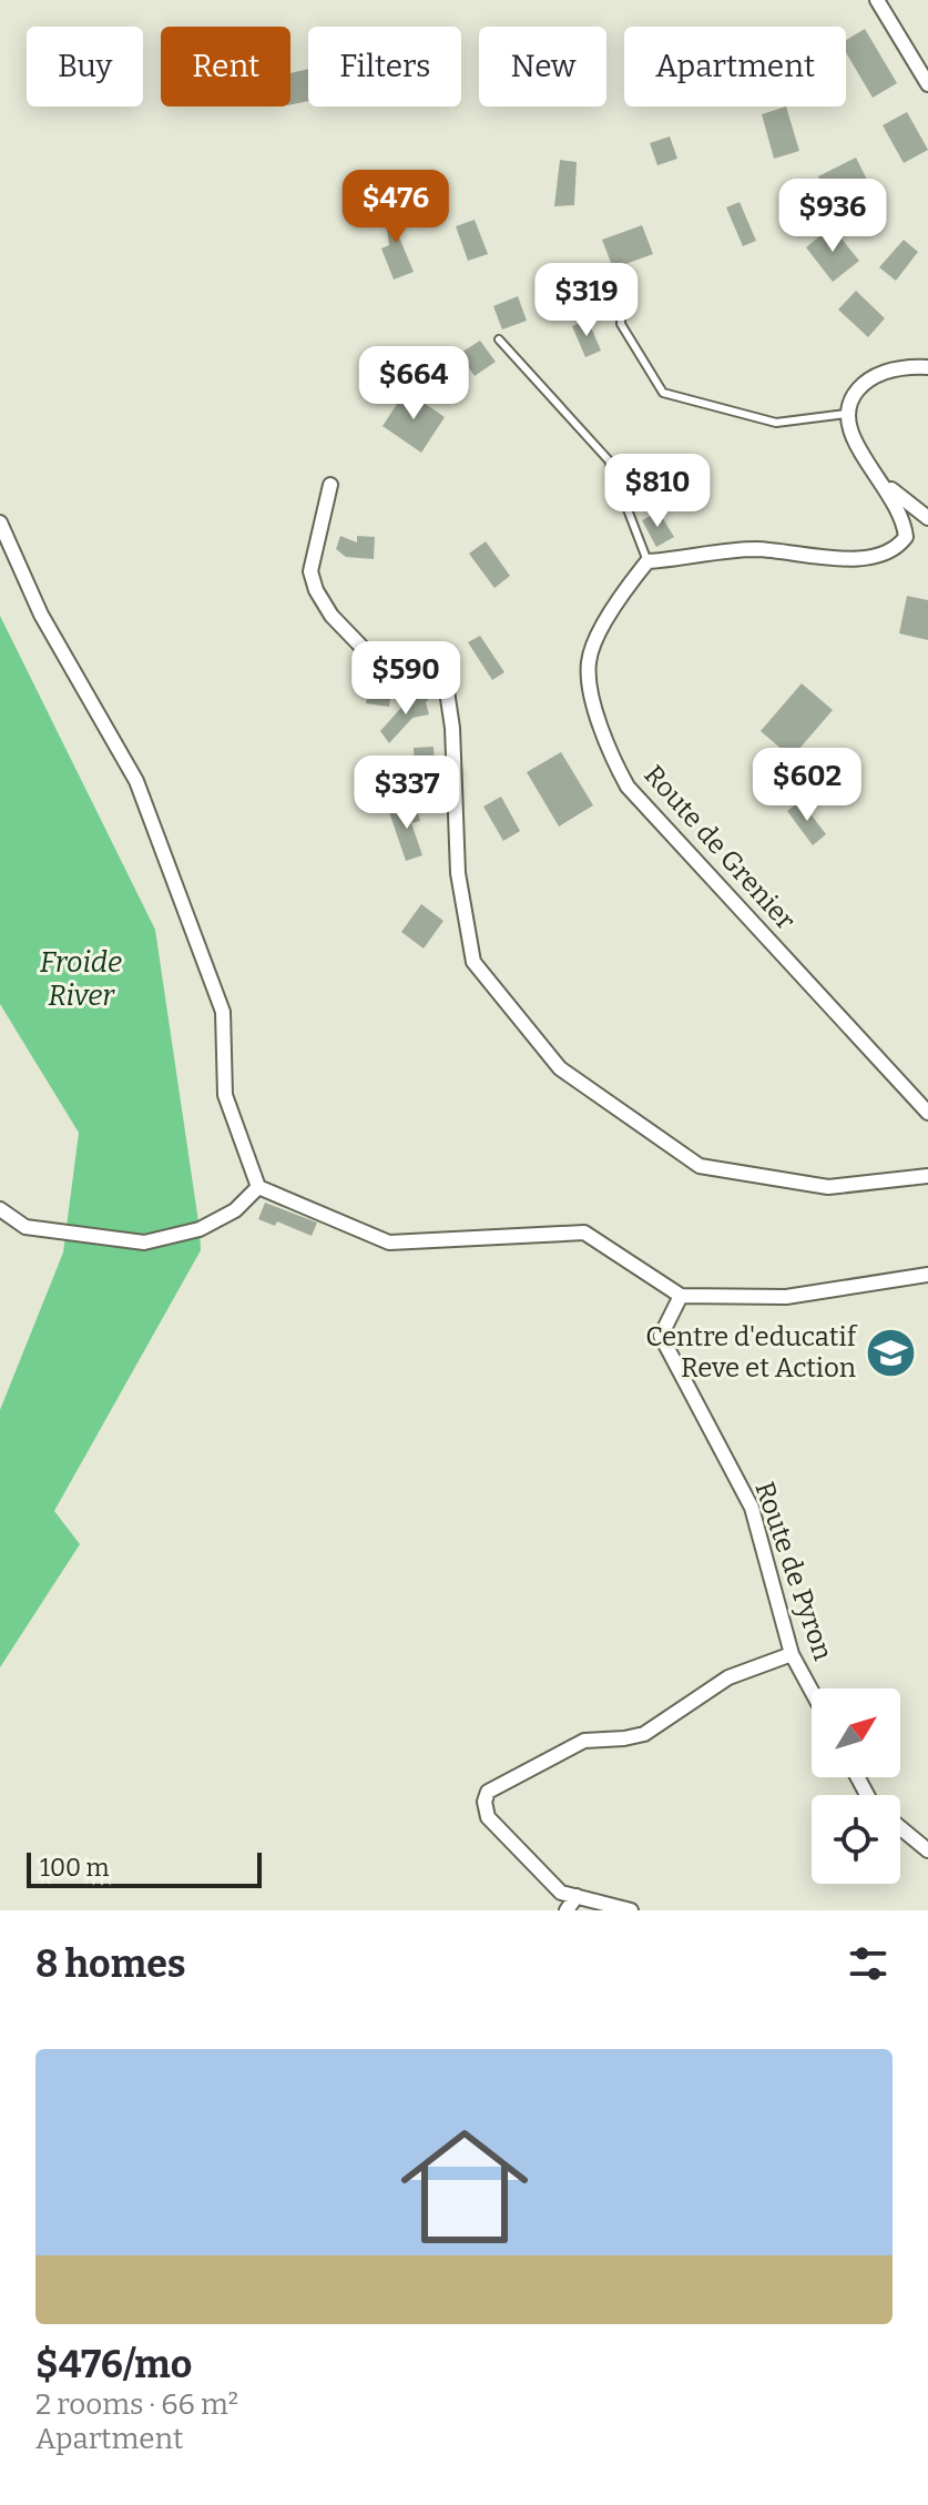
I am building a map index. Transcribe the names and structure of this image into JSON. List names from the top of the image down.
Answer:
{
  "streets": {
    "street": ["Route de Grenier", "Route de Pyron"]
  },
  "water": ["Froide River"],
  "places": {
    "school or university": ["Centre d'educatif Reve et Action"]
  },
  "scale_bar": "100 m",
  "north": "top right",
  "page": {
    "chip": [
      "Buy",
      "Rent",
      "Filters",
      "New",
      "Apartment"
    ],
    "price": [
      "$476",
      "$936",
      "$319",
      "$664",
      "$810",
      "$590",
      "$602",
      "$337"
    ],
    "scale": "100 m",
    "heading": "8 homes",
    "list": [
      {
        "name": "$476/mo",
        "note": "2 rooms · 66 m² · Apartment"
      }
    ]
  }
}
